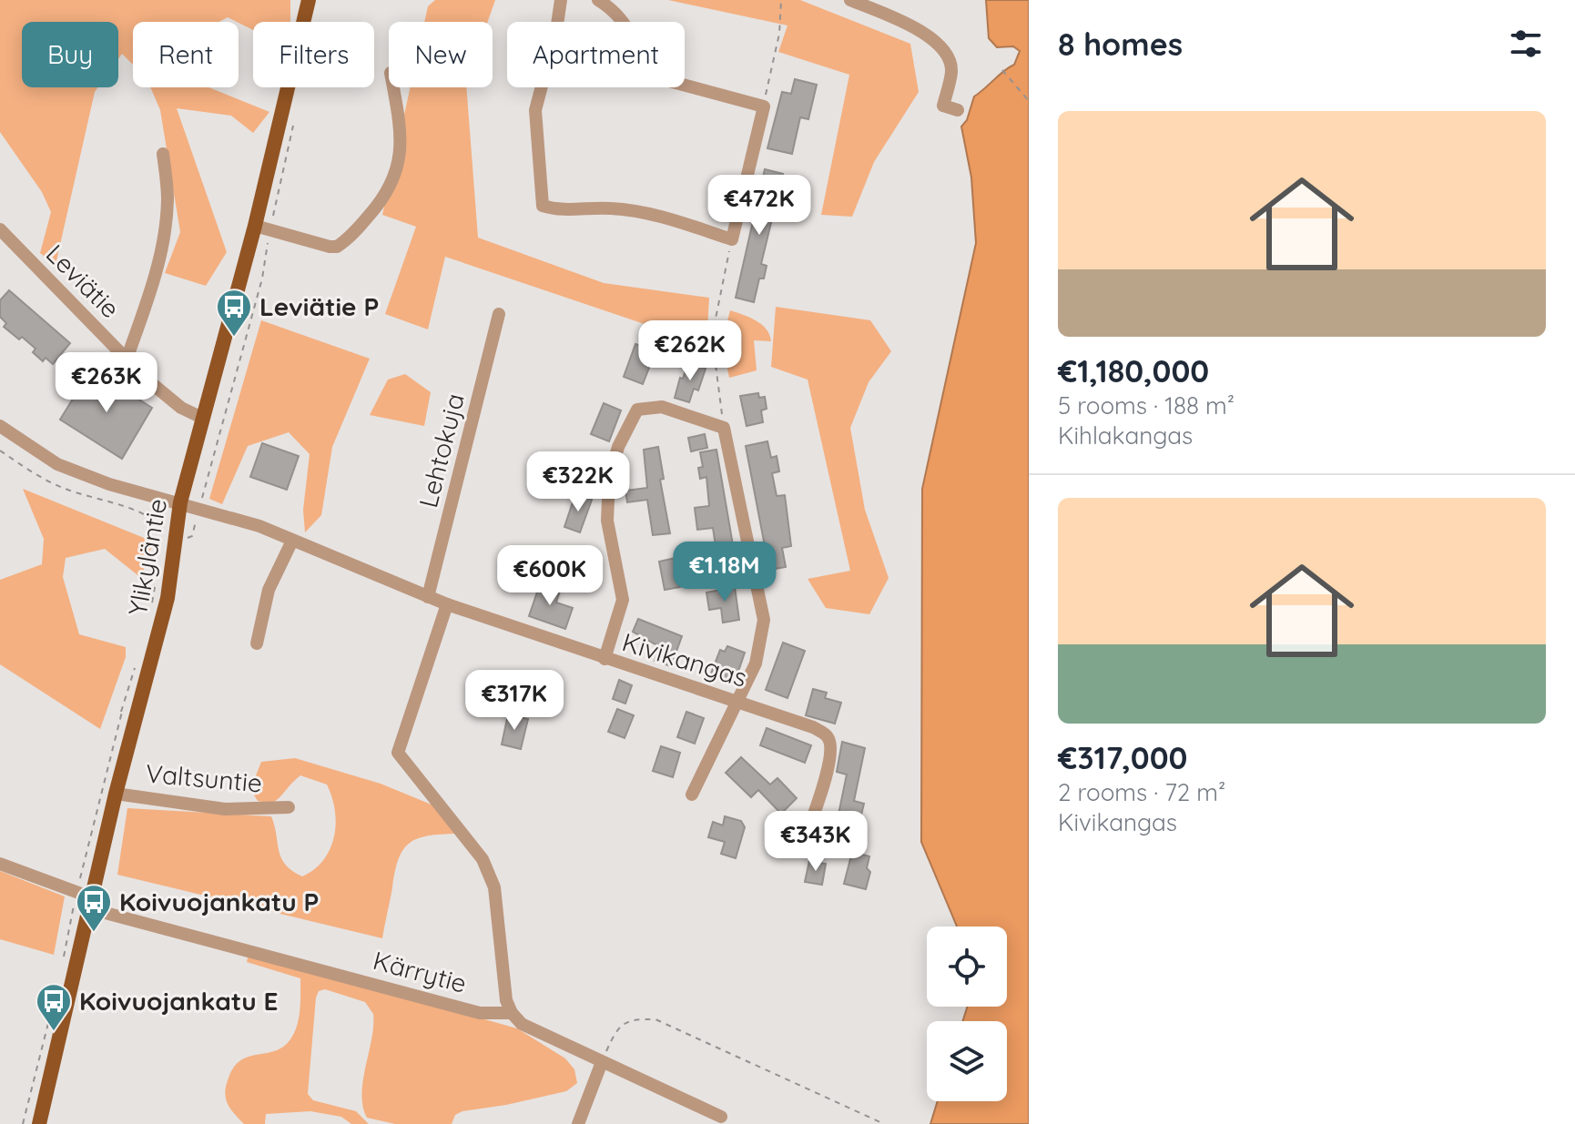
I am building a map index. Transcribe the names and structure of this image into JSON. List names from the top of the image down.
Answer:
{
  "streets": {
    "main road": ["Ylikyläntie"],
    "street": [
      "Leviätie",
      "Lehtokuja",
      "Kivikangas",
      "Valtsuntie",
      "Kärrytie"
    ]
  },
  "crossings": [
    ["Leviätie", "Ylikyläntie"],
    ["Lehtokuja", "Kivikangas"],
    ["Ylikyläntie", "Kivikangas"],
    ["Ylikyläntie", "Valtsuntie"],
    ["Ylikyläntie", "Kärrytie"]
  ],
  "places": {
    "bus stop": ["Leviätie P", "Koivuojankatu P", "Koivuojankatu E"]
  },
  "page": {
    "heading": "8 homes",
    "chip": [
      "Buy",
      "Rent",
      "Filters",
      "New",
      "Apartment"
    ],
    "list": [
      {
        "name": "€1,180,000",
        "note": "5 rooms · 188 m² · Kihlakangas"
      },
      {
        "name": "€317,000",
        "note": "2 rooms · 72 m² · Kivikangas"
      }
    ],
    "price": [
      "€472K",
      "€262K",
      "€263K",
      "€322K",
      "€1.18M",
      "€600K",
      "€317K",
      "€343K"
    ]
  }
}
